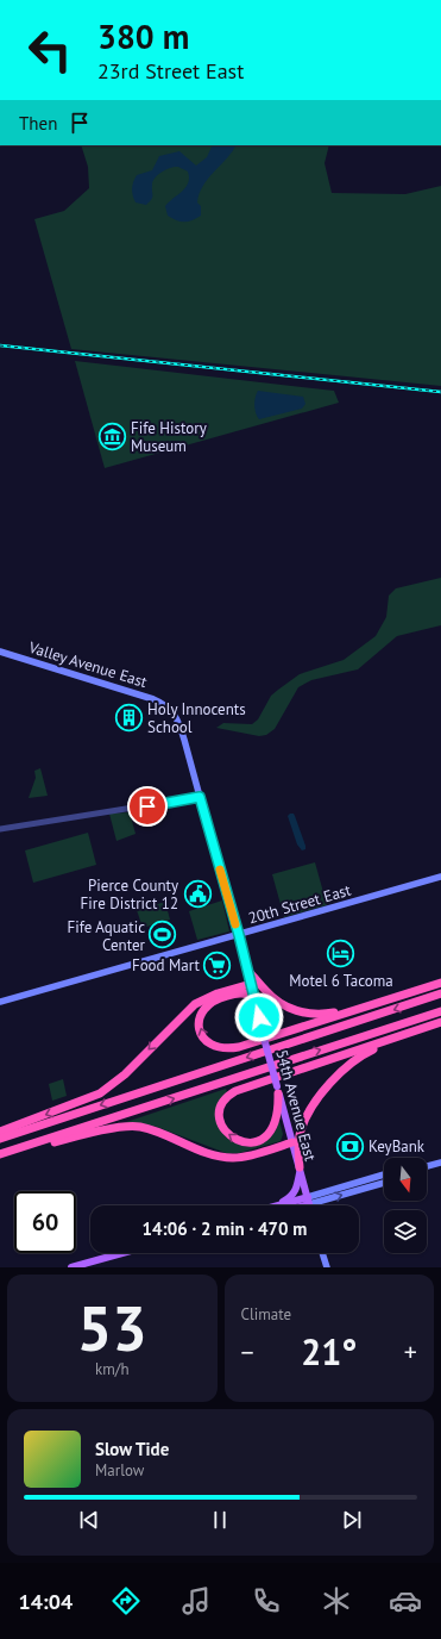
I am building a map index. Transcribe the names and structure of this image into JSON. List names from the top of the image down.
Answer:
{
  "streets": {
    "main road": ["Valley Avenue East", "20th Street East", "54th Avenue East"]
  },
  "crossings": [
    ["Valley Avenue East", "54th Avenue East"],
    ["20th Street East", "54th Avenue East"]
  ],
  "places": {
    "museum": ["Fife History Museum"],
    "building": ["Holy Innocents School"],
    "public building": ["Pierce County Fire District 12"],
    "sports": ["Fife Aquatic Center"],
    "hotel": ["Motel 6 Tacoma"],
    "supermarket": ["Food Mart"],
    "bank": ["KeyBank"]
  },
  "north": "bottom",
  "page": {
    "turn": ["380 m", "23rd Street East"],
    "then": "Then",
    "limit": "60",
    "trip": "14:06 · 2 min · 470 m",
    "tile": [
      ["53", "km/h"],
      "Climate"
    ],
    "heat": ["−", "21°", "+"],
    "song": ["Slow Tide", "Marlow"],
    "tabs": "14:04"
  }
}
